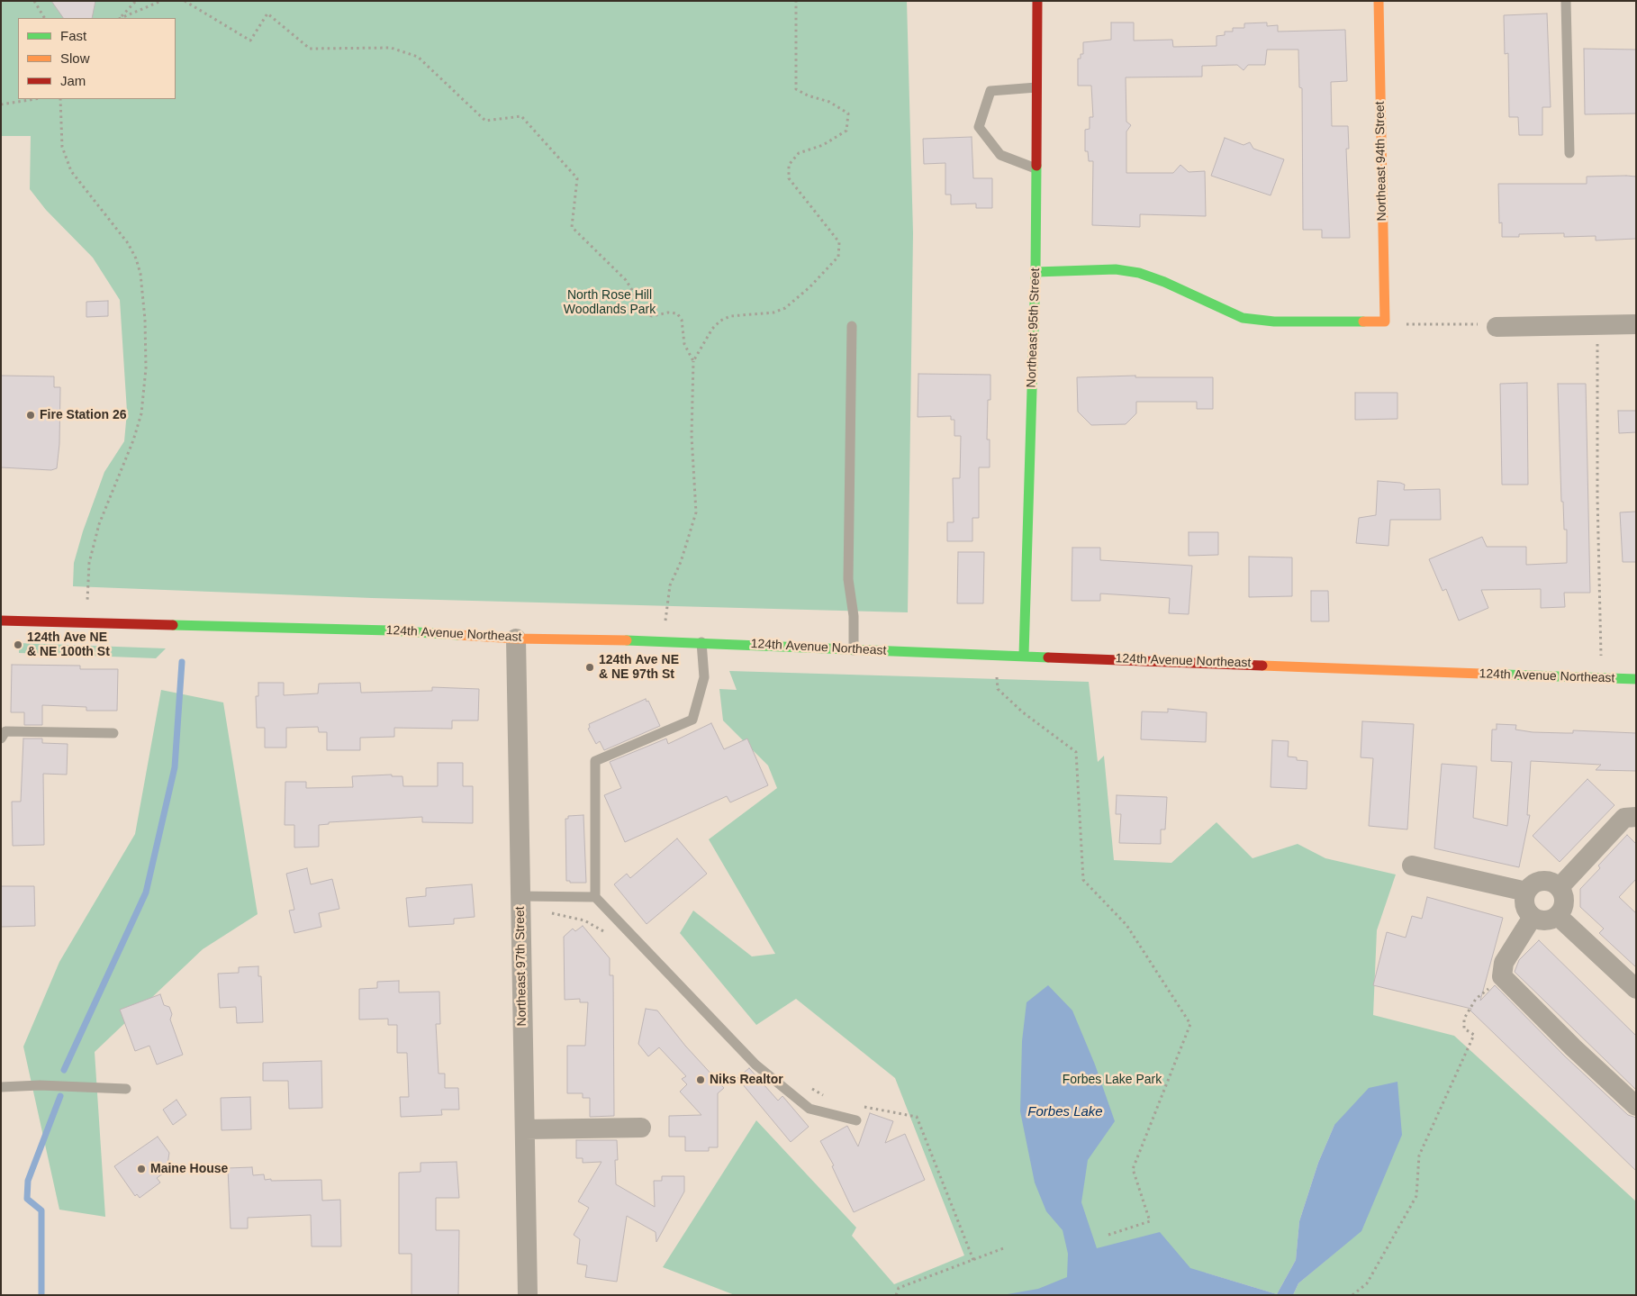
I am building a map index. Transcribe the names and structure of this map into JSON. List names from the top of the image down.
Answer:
{
  "streets": {
    "main road": ["Northeast 94th Street", "Northeast 95th Street", "124th Avenue Northeast"],
    "street": ["Northeast 97th Street"]
  },
  "crossings": [
    ["Northeast 94th Street", "Northeast 95th Street"],
    ["Northeast 95th Street", "124th Avenue Northeast"],
    ["124th Avenue Northeast", "Northeast 97th Street"]
  ],
  "water": ["Forbes Lake"],
  "parks": ["North Rose Hill Woodlands Park", "Forbes Lake Park"],
  "places": [
    "Fire Station 26",
    "124th Ave NE & NE 100th St",
    "124th Ave NE & NE 97th St",
    "Niks Realtor",
    "Maine House"
  ],
  "legend": ["Fast", "Slow", "Jam"]
}
